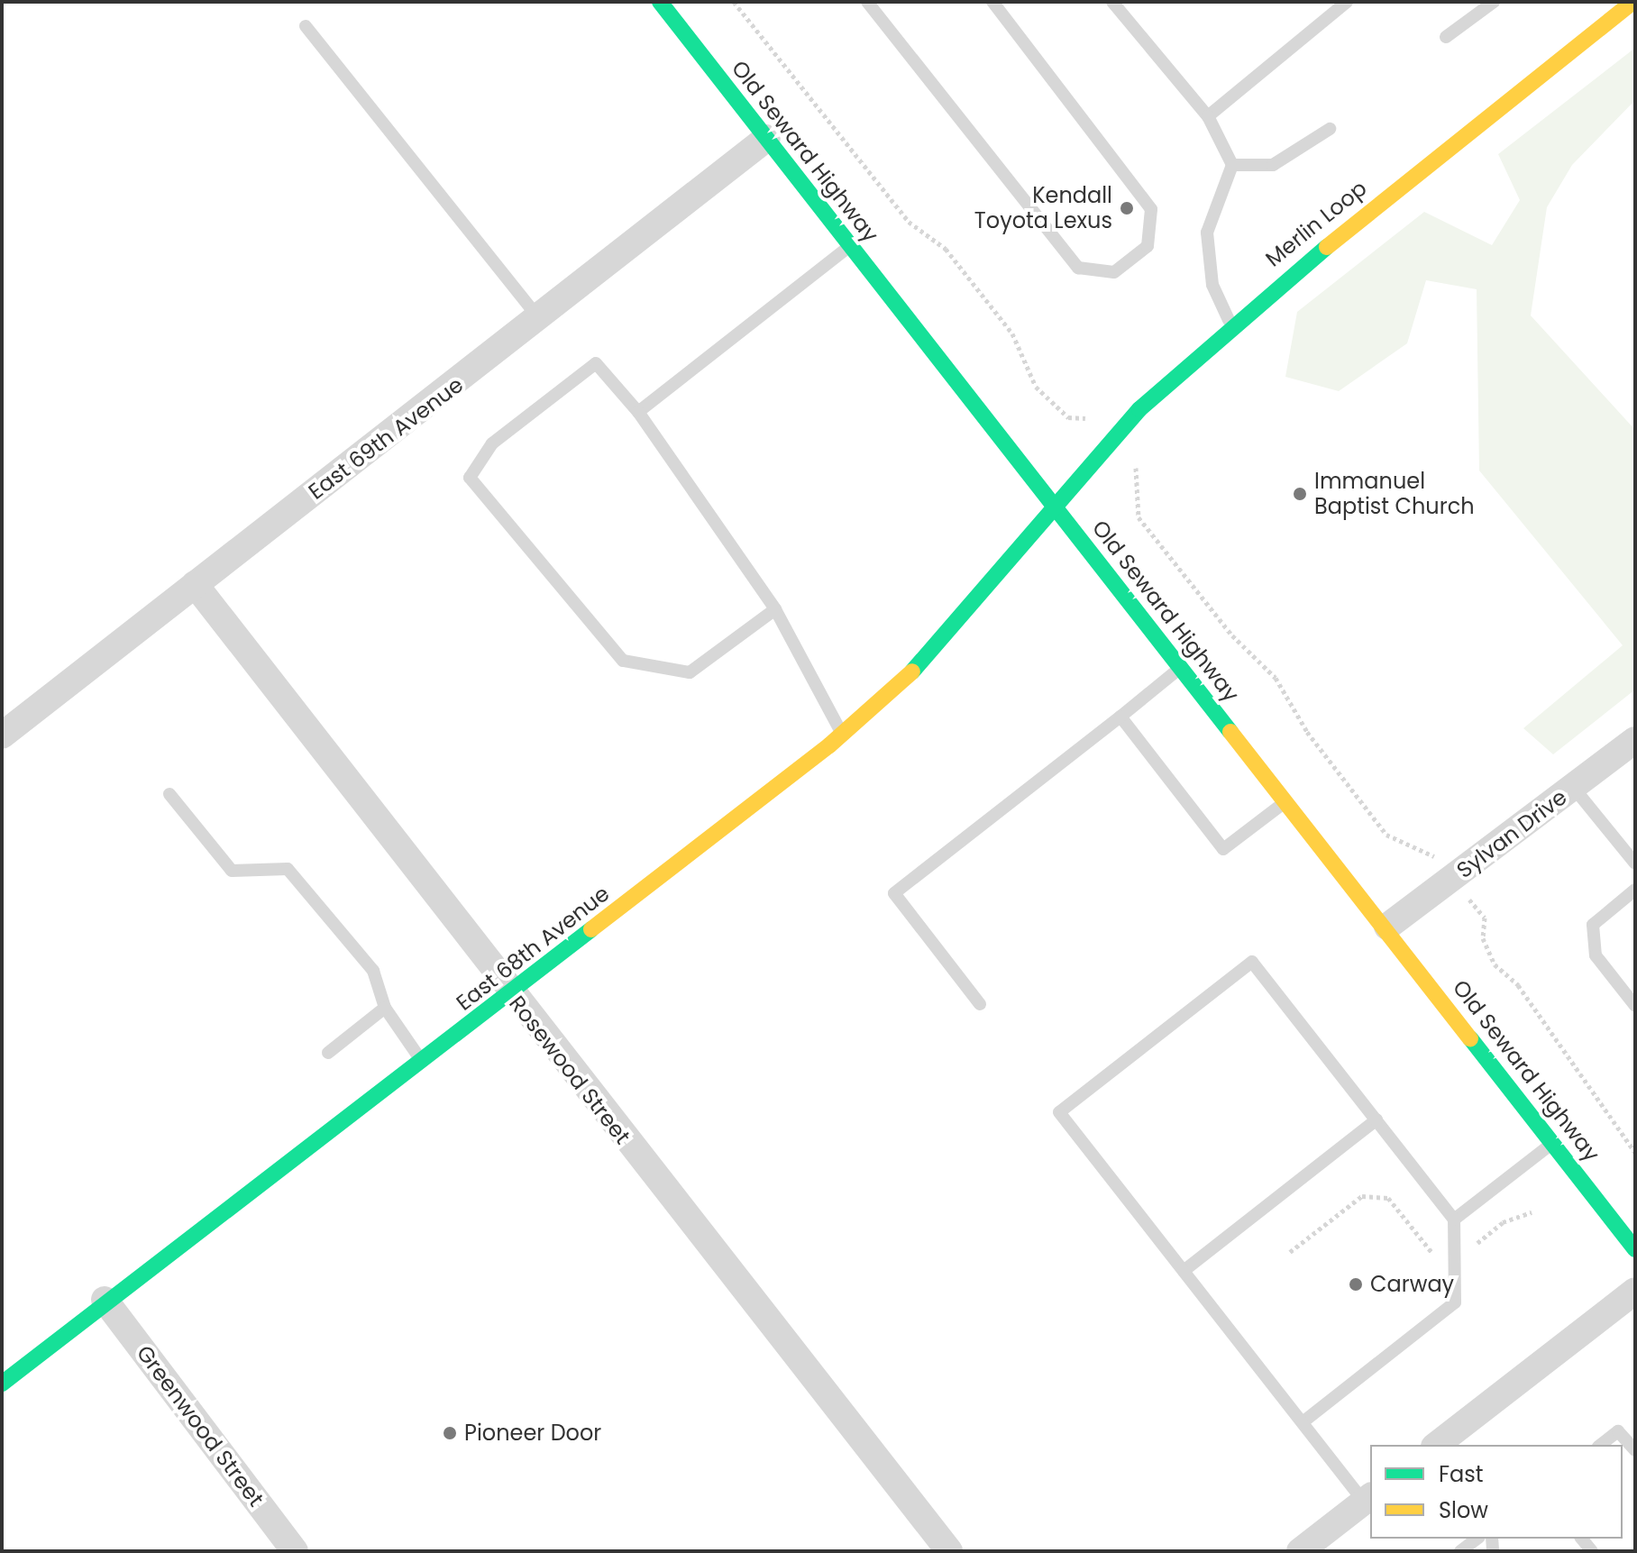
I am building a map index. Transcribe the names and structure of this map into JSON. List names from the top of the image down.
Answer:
{
  "streets": {
    "street": [
      "Old Seward Highway",
      "Merlin Loop",
      "East 69th Avenue",
      "Sylvan Drive",
      "East 68th Avenue",
      "Rosewood Street",
      "Greenwood Street"
    ]
  },
  "crossings": [
    ["Old Seward Highway", "Merlin Loop"],
    ["Old Seward Highway", "East 69th Avenue"],
    ["Old Seward Highway", "Sylvan Drive"],
    ["Old Seward Highway", "East 68th Avenue"],
    ["Merlin Loop", "East 68th Avenue"],
    ["East 69th Avenue", "Rosewood Street"],
    ["East 68th Avenue", "Rosewood Street"],
    ["East 68th Avenue", "Greenwood Street"]
  ],
  "places": [
    "Kendall Toyota Lexus",
    "Immanuel Baptist Church",
    "Carway",
    "Pioneer Door"
  ],
  "legend": ["Fast", "Slow"]
}
